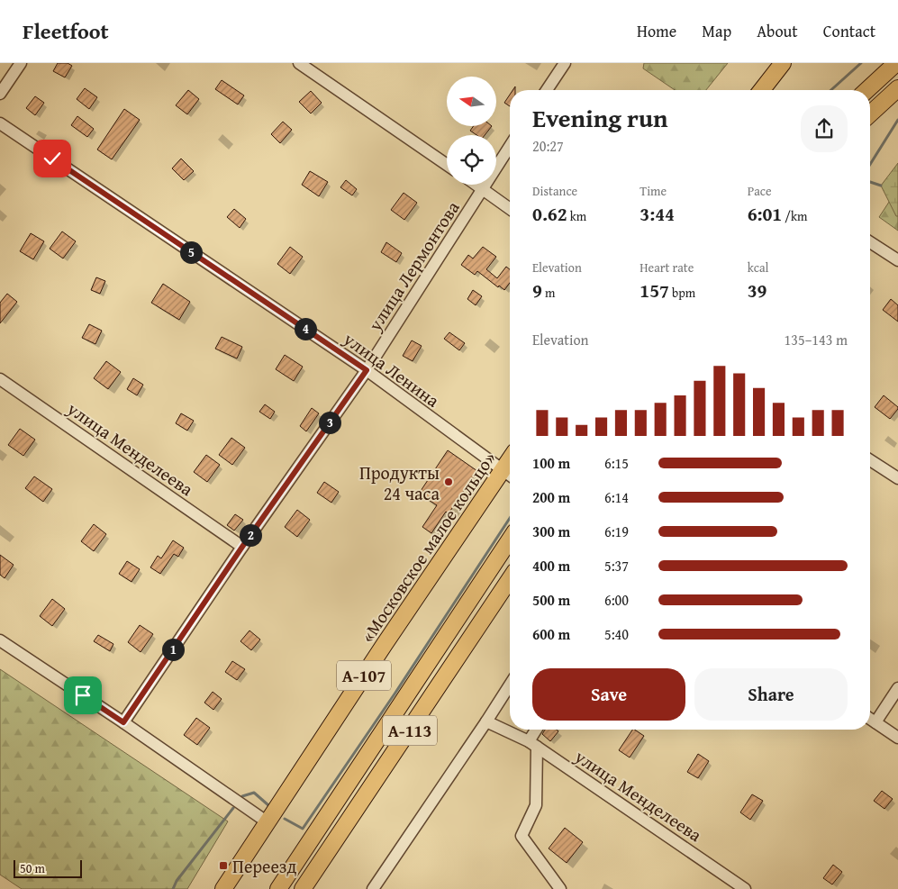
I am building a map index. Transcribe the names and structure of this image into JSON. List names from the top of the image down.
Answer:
{
  "streets": {
    "highway": ["«Московское малое кольцо»", "А-107", "А-113"],
    "street": ["улица Лермонтова", "улица Ленина", "улица Менделеева"]
  },
  "crossings": [
    ["улица Лермонтова", "улица Ленина"],
    ["улица Лермонтова", "улица Менделеева"],
    ["улица Ленина", "«Московское малое кольцо»"]
  ],
  "places": {
    "other": ["Продукты 24 часа"],
    "transit": ["Переезд"]
  },
  "scale_bar": "50 m",
  "north": "left",
  "page": {
    "header": "Fleetfoot",
    "nav": [
      "Home",
      "Map",
      "About",
      "Contact"
    ],
    "heading": ["Evening run", "20:27"],
    "stats": [
      ["Distance", "0.62 km"],
      ["Time", "3:44"],
      ["Pace", "6:01 /km"],
      ["Elevation", "9 m"],
      ["Heart rate", "157 bpm"],
      ["kcal", "39"]
    ],
    "pins": [
      "5",
      "4",
      "3",
      "2",
      "1"
    ],
    "chart": ["Elevation", "135–143 m"],
    "list": [
      {
        "name": "100 m",
        "note": "6:15"
      },
      {
        "name": "200 m",
        "note": "6:14"
      },
      {
        "name": "300 m",
        "note": "6:19"
      },
      {
        "name": "400 m",
        "note": "5:37"
      },
      {
        "name": "500 m",
        "note": "6:00"
      },
      {
        "name": "600 m",
        "note": "5:40"
      }
    ],
    "buttons": ["Save", "Share"],
    "scale": "50 m"
  }
}
